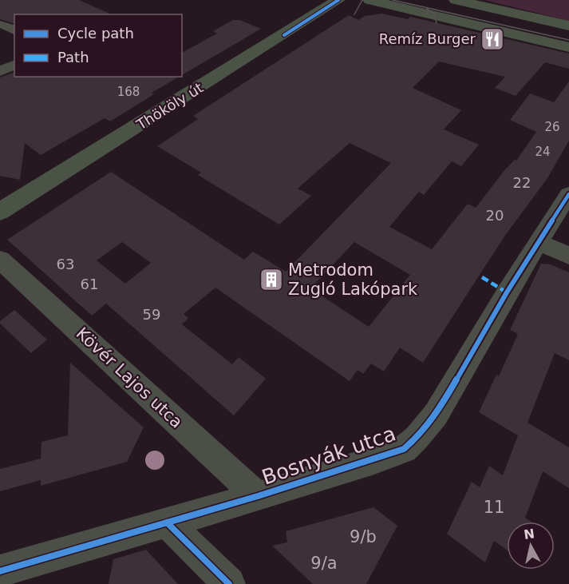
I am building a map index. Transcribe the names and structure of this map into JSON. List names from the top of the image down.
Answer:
{
  "streets": {
    "main road": ["Thököly út"],
    "street": ["Kövér Lajos utca", "Bosnyák utca"]
  },
  "crossings": [
    ["Kövér Lajos utca", "Bosnyák utca"]
  ],
  "places": {
    "restaurant": ["Remíz Burger"],
    "building": ["Metrodom Zugló Lakópark"]
  },
  "house_numbers": [
    "168",
    "26",
    "24",
    "22",
    "20",
    "63",
    "61",
    "59",
    "11",
    "9/b",
    "9/a"
  ],
  "legend": ["Cycle path", "Path"],
  "north": "top"
}
